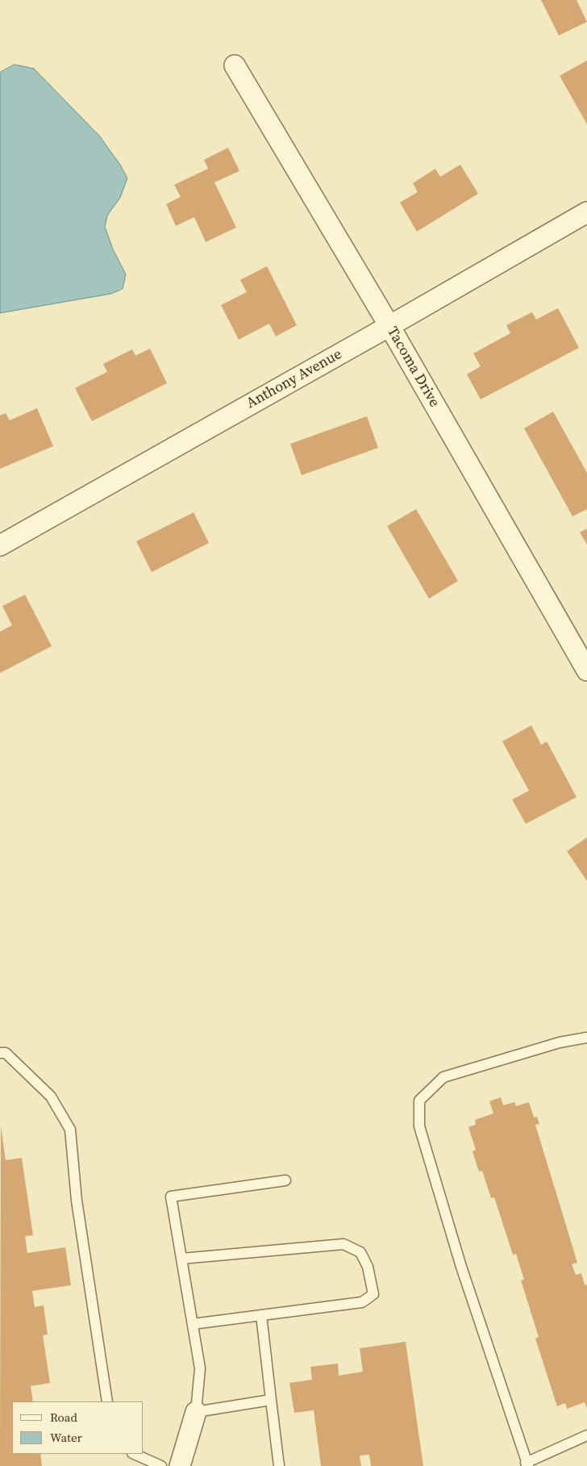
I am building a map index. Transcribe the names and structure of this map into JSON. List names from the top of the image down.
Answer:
{
  "streets": {
    "street": ["Tacoma Drive", "Anthony Avenue"]
  },
  "crossings": [
    ["Tacoma Drive", "Anthony Avenue"]
  ],
  "legend": ["Road", "Water"]
}
